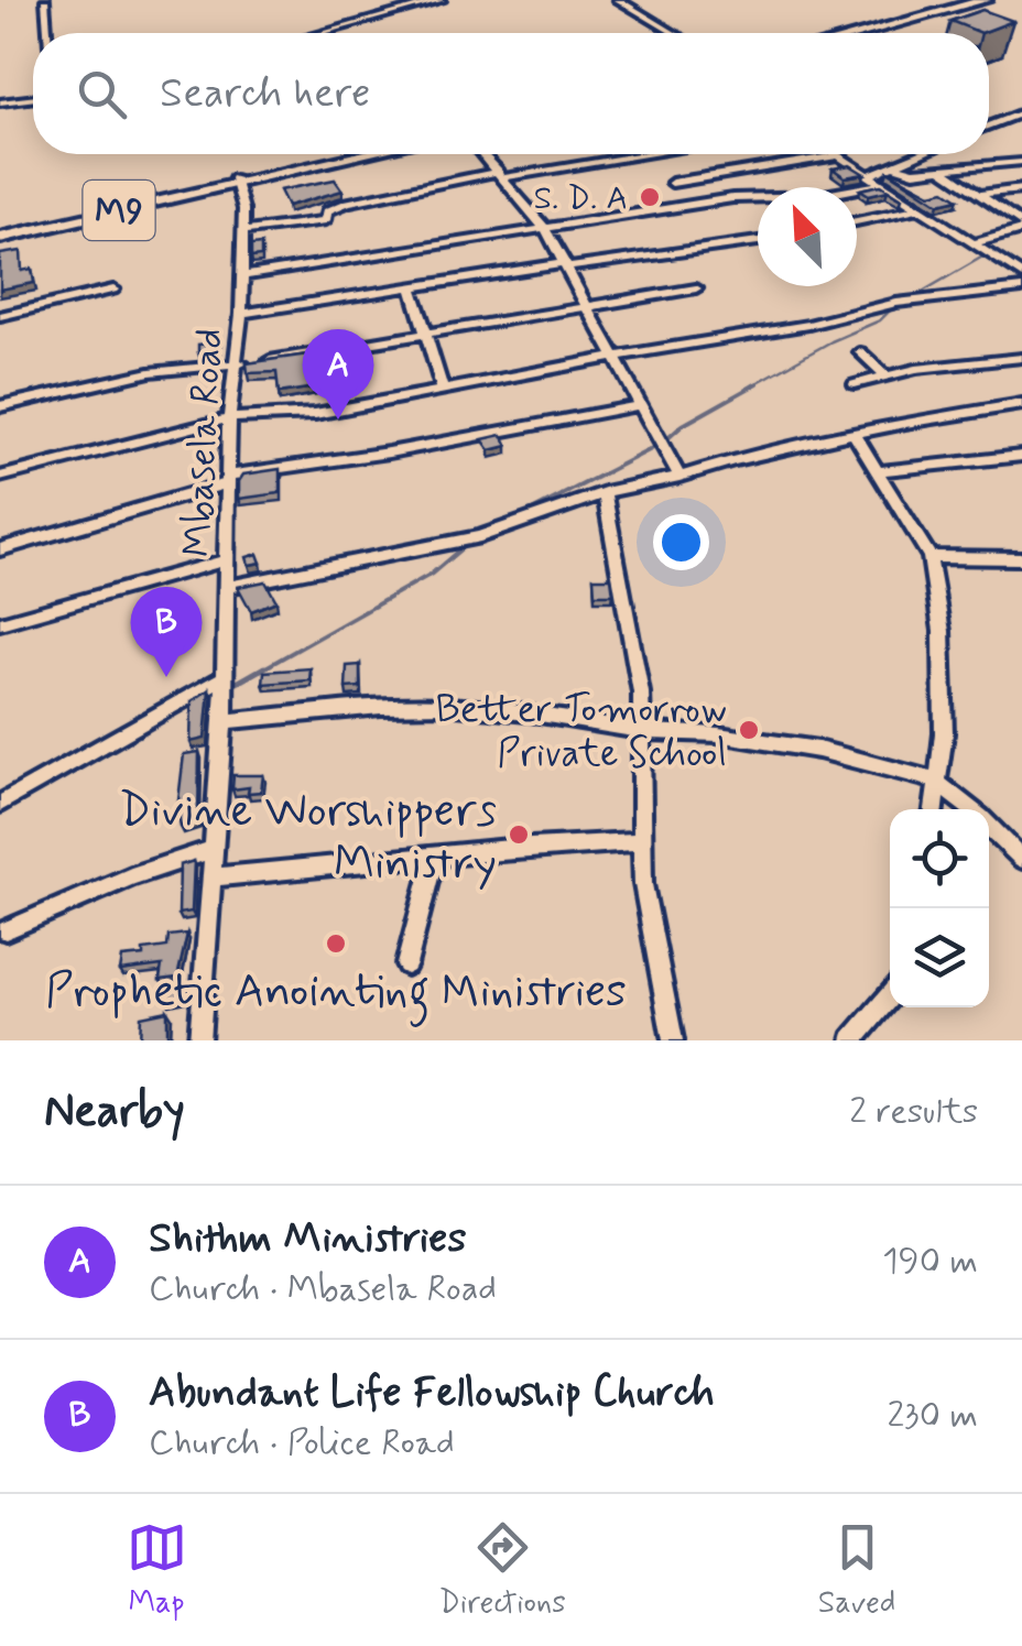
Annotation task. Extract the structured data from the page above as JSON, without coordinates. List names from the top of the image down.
{
  "streets": {
    "main road": ["M9"],
    "street": ["Mbasela Road"]
  },
  "crossings": [
    ["M9", "Mbasela Road"]
  ],
  "places": [
    "S. D. A",
    "Better Tomorrow Private School",
    "Divine Worshippers Ministry",
    "Prophetic Anointing Ministries"
  ],
  "north": "top left",
  "page": {
    "search": "Search here",
    "pins": ["A", "B"],
    "heading": ["Nearby", "2 results"],
    "list": [
      {
        "mark": "A",
        "name": "Shithm Ministries",
        "note": "Church · Mbasela Road",
        "value": "190 m"
      },
      {
        "mark": "B",
        "name": "Abundant Life Fellowship Church",
        "note": "Church · Police Road",
        "value": "230 m"
      }
    ],
    "nav": ["Map", "Directions", "Saved"]
  }
}
